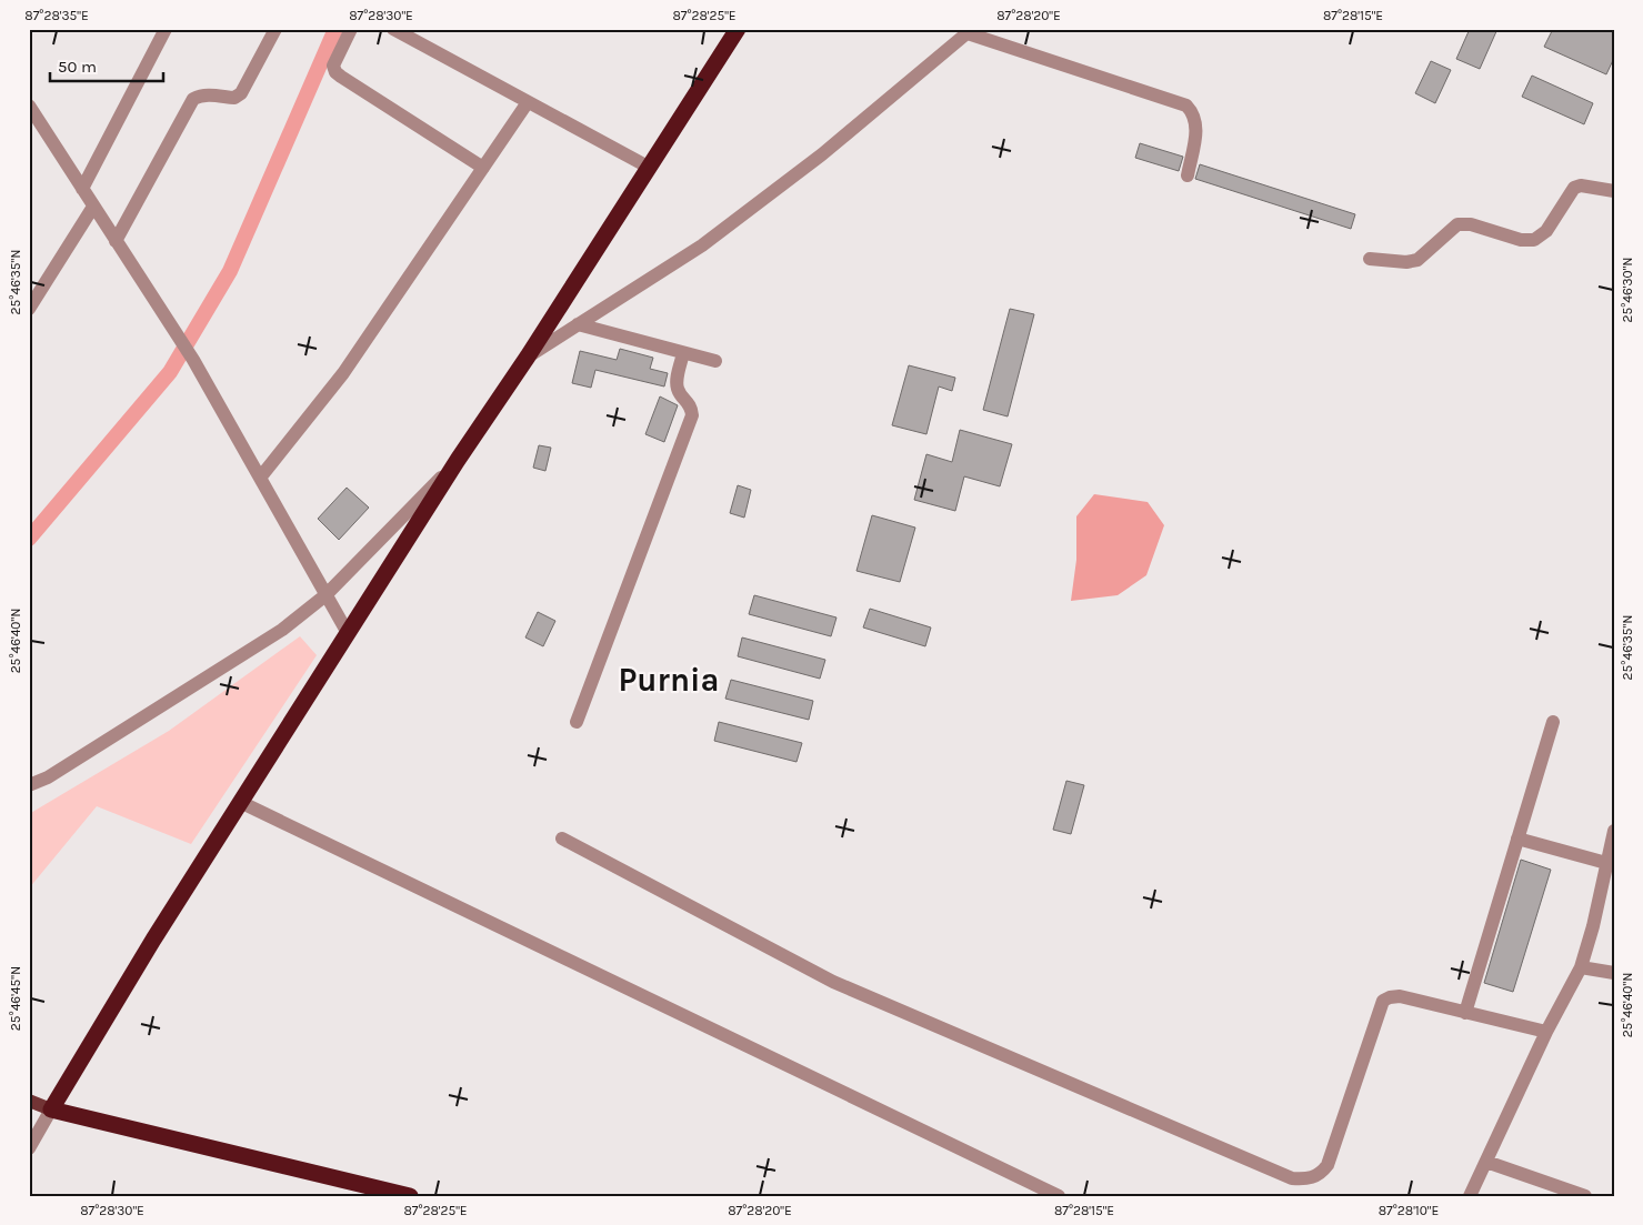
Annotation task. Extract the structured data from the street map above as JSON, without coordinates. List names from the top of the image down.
{
  "districts": ["Purnia"],
  "scale_bar": "50 m",
  "coordinates": [
    "87°28'35\"E",
    "87°28'30\"E",
    "87°28'25\"E",
    "87°28'20\"E",
    "87°28'15\"E",
    "25°46'35\"N",
    "25°46'30\"N",
    "25°46'40\"N",
    "25°46'45\"N",
    "87°28'10\"E"
  ]
}
